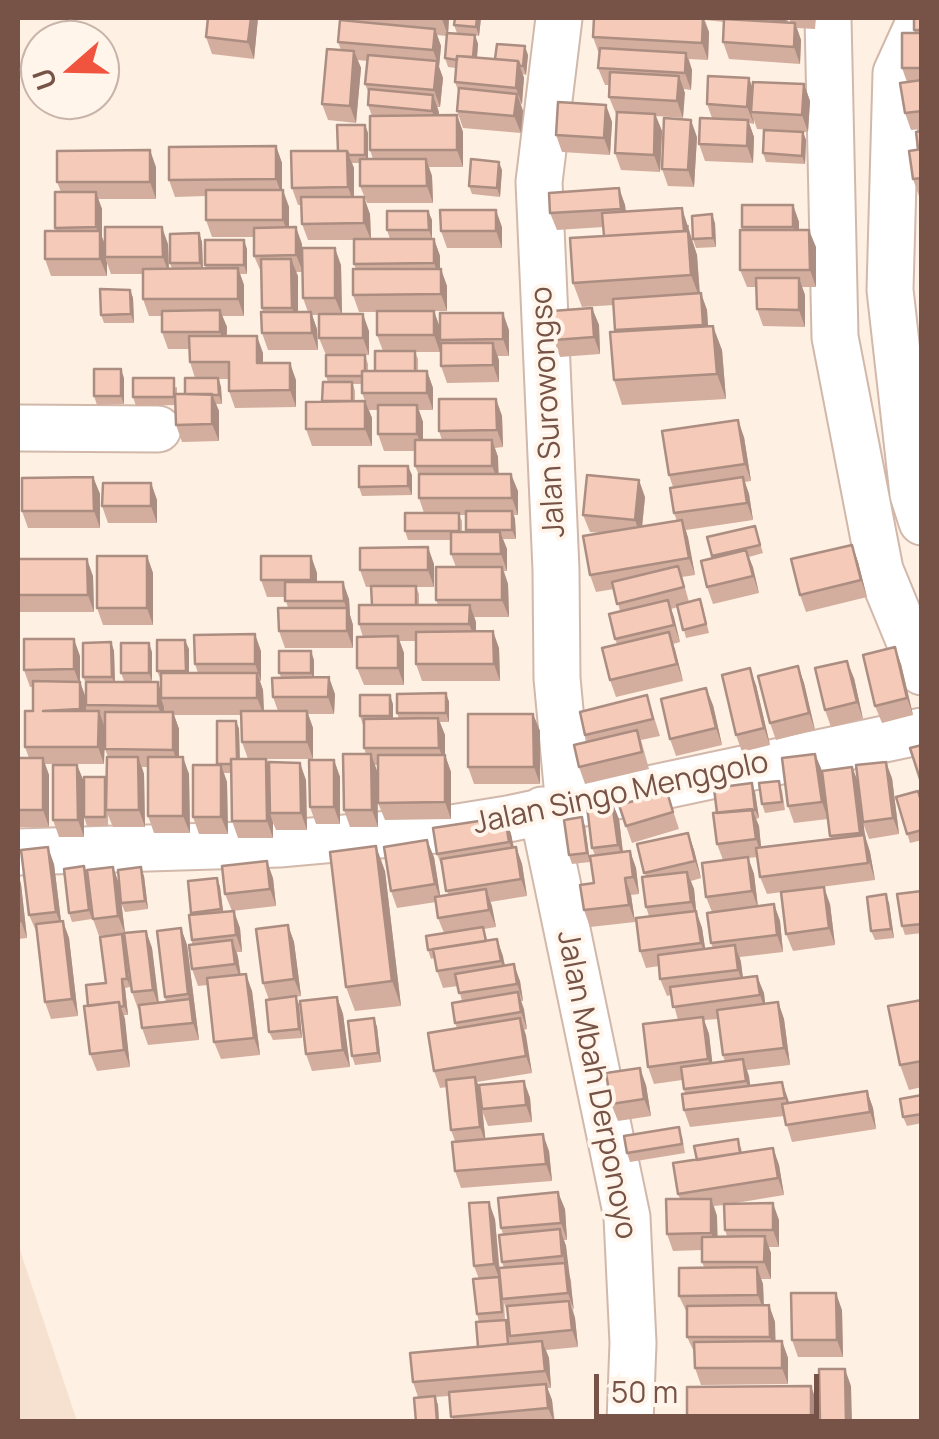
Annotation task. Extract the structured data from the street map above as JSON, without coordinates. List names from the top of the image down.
{
  "streets": {
    "street": ["Jalan Surowongso", "Jalan Singo Menggolo", "Jalan Mbah Derponoyo"]
  },
  "crossings": [
    ["Jalan Surowongso", "Jalan Singo Menggolo"],
    ["Jalan Surowongso", "Jalan Mbah Derponoyo"],
    ["Jalan Singo Menggolo", "Jalan Mbah Derponoyo"]
  ],
  "scale_bar": "50 m",
  "north": "left"
}
